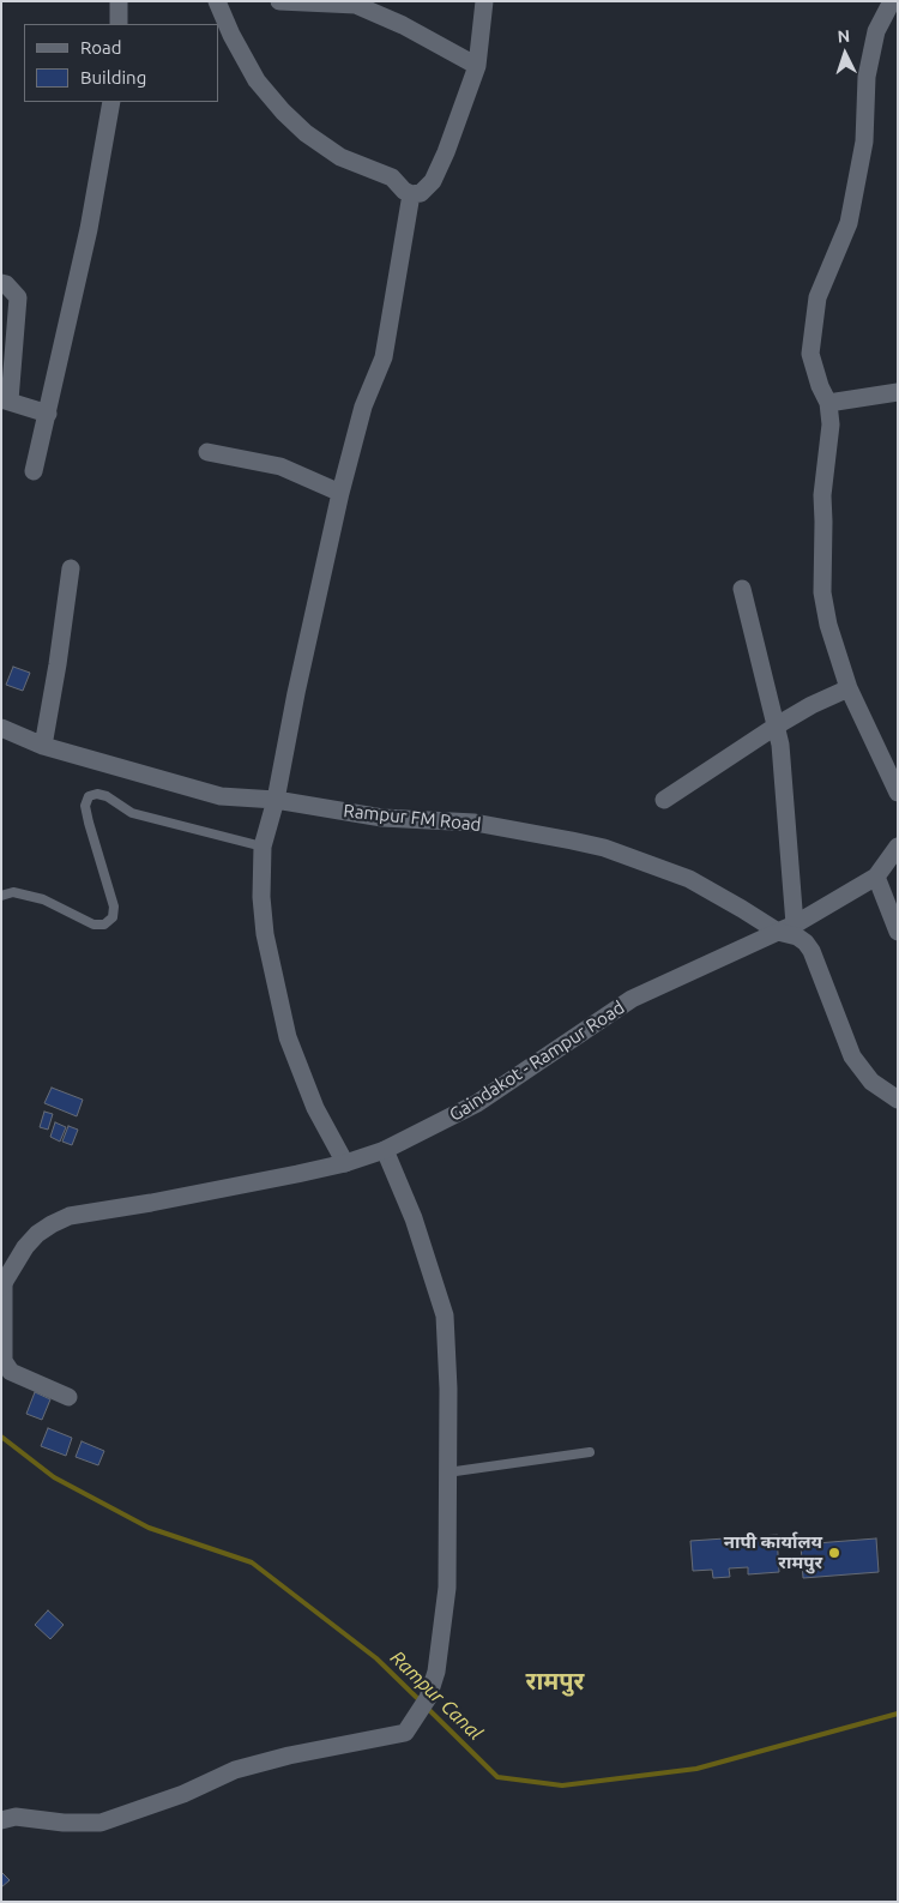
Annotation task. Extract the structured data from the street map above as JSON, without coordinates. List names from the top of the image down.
{
  "streets": {
    "street": ["Rampur FM Road", "Gaindakot - Rampur Road"]
  },
  "crossings": [
    ["Rampur FM Road", "Gaindakot - Rampur Road"]
  ],
  "districts": ["रामपुर"],
  "water": ["Rampur Canal"],
  "places": ["नापी कार्यालय रामपुर"],
  "legend": ["Road", "Building"],
  "north": "top"
}
